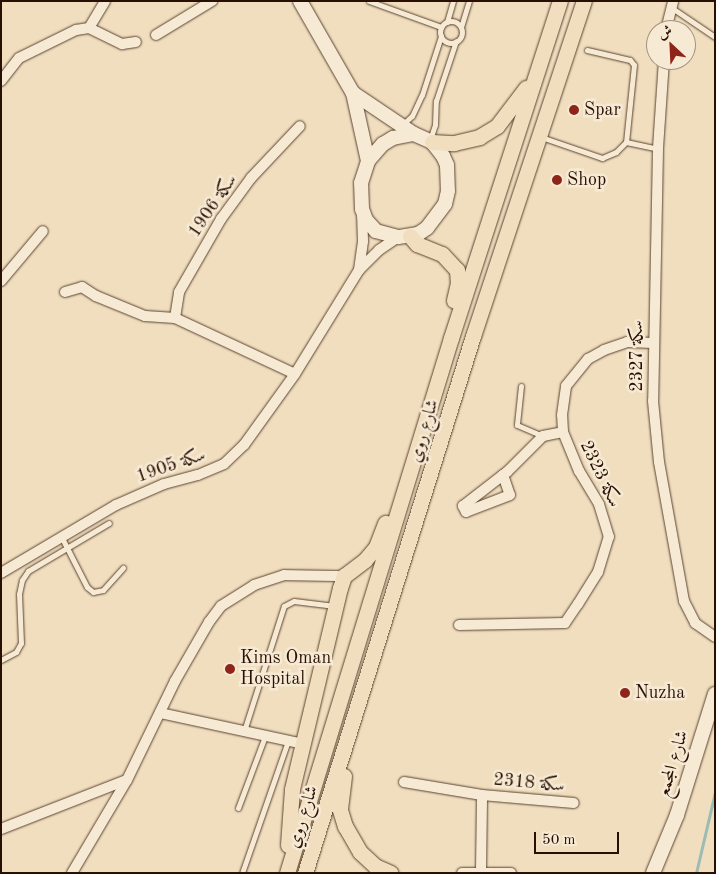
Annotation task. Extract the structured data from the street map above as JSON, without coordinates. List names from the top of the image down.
{
  "streets": {
    "main road": ["شارع روي"],
    "street": [
      "سكة 1906",
      "سكة 2327",
      "سكة 1905",
      "سكة 2323",
      "شارع المجمع",
      "سكة 2318"
    ]
  },
  "crossings": [
    ["سكة 2327", "سكة 2323"]
  ],
  "places": [
    "Spar",
    "Shop",
    "Kims Oman Hospital",
    "Nuzha"
  ],
  "scale_bar": "50 m",
  "north": "top left"
}
